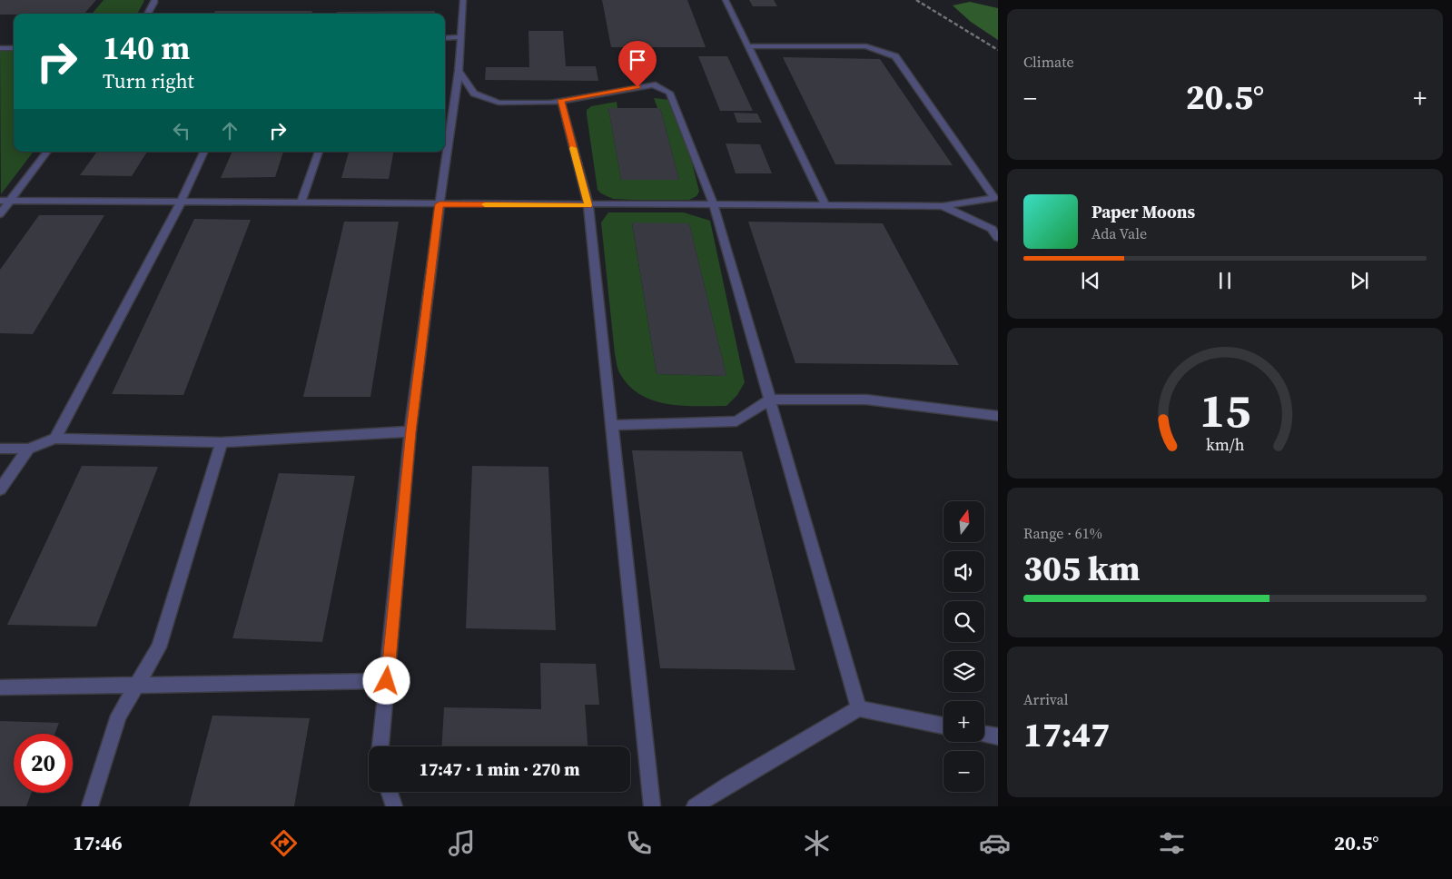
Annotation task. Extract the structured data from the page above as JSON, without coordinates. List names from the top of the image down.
{
  "north": "top",
  "page": {
    "tile": [
      "Climate",
      ["Range · 61%", "305 km"],
      ["Arrival", "17:47"]
    ],
    "turn": ["140 m", "Turn right"],
    "heat": ["−", "20.5°", "+"],
    "song": ["Paper Moons", "Ada Vale"],
    "map_buttons": ["+", "−"],
    "limit": "20",
    "trip": "17:47 · 1 min · 270 m",
    "tabs": ["17:46", "20.5°"],
    "gauge": ["15", "km/h"]
  }
}
